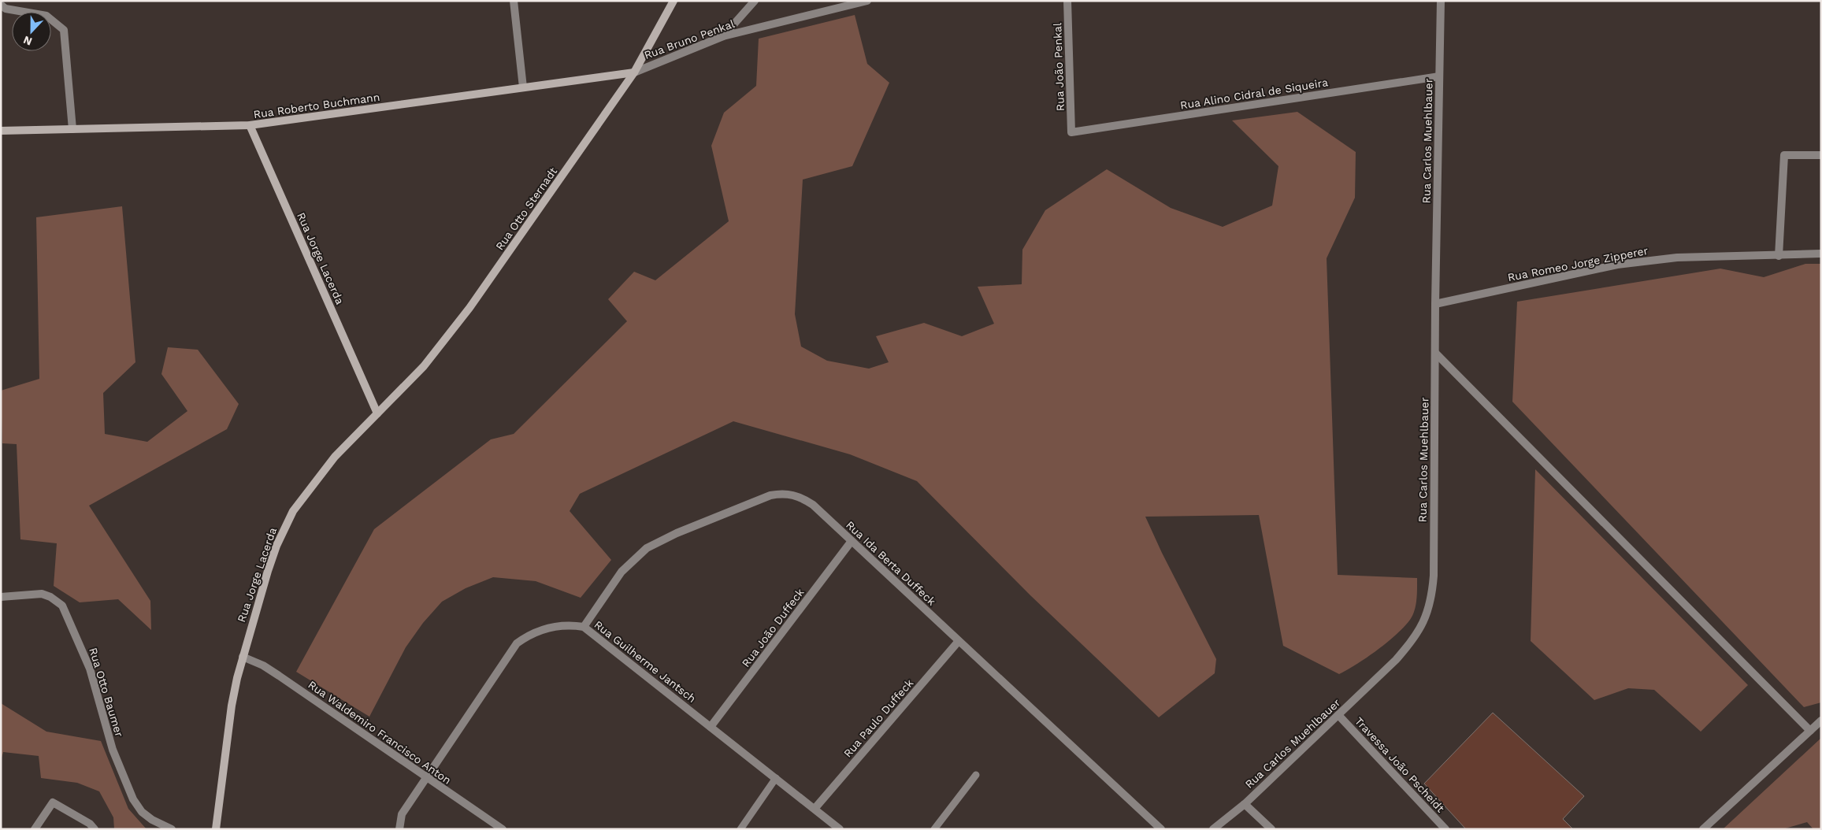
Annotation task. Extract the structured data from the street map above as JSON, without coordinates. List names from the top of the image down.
{
  "streets": {
    "main road": ["Rua Roberto Buchmann", "Rua Otto Sternadt", "Rua Jorge Lacerda"],
    "street": [
      "Rua Bruno Penkal",
      "Rua João Penkal",
      "Rua Alino Cidral de Siqueira",
      "Rua Carlos Muehlbauer",
      "Rua Romeo Jorge Zipperer",
      "Rua Ida Berta Duffeck",
      "Rua João Duffeck",
      "Rua Guilherme Jantsch",
      "Rua Otto Baumer",
      "Rua Paulo Duffeck",
      "Rua Waldemiro Francisco Anton",
      "Travessa João Pscheidt"
    ]
  },
  "crossings": [
    ["Rua Bruno Penkal", "Rua Roberto Buchmann"],
    ["Rua Bruno Penkal", "Rua Otto Sternadt"],
    ["Rua João Penkal", "Rua Alino Cidral de Siqueira"],
    ["Rua Alino Cidral de Siqueira", "Rua Carlos Muehlbauer"],
    ["Rua Roberto Buchmann", "Rua Otto Sternadt"],
    ["Rua Roberto Buchmann", "Rua Jorge Lacerda"],
    ["Rua Carlos Muehlbauer", "Rua Romeo Jorge Zipperer"],
    ["Rua Carlos Muehlbauer", "Travessa João Pscheidt"],
    ["Rua Otto Sternadt", "Rua Jorge Lacerda"],
    ["Rua Jorge Lacerda", "Rua Waldemiro Francisco Anton"],
    ["Rua Ida Berta Duffeck", "Rua João Duffeck"],
    ["Rua Ida Berta Duffeck", "Rua Guilherme Jantsch"],
    ["Rua Ida Berta Duffeck", "Rua Paulo Duffeck"],
    ["Rua João Duffeck", "Rua Guilherme Jantsch"],
    ["Rua Guilherme Jantsch", "Rua Paulo Duffeck"],
    ["Rua Guilherme Jantsch", "Rua Waldemiro Francisco Anton"]
  ],
  "north": "bottom"
}
